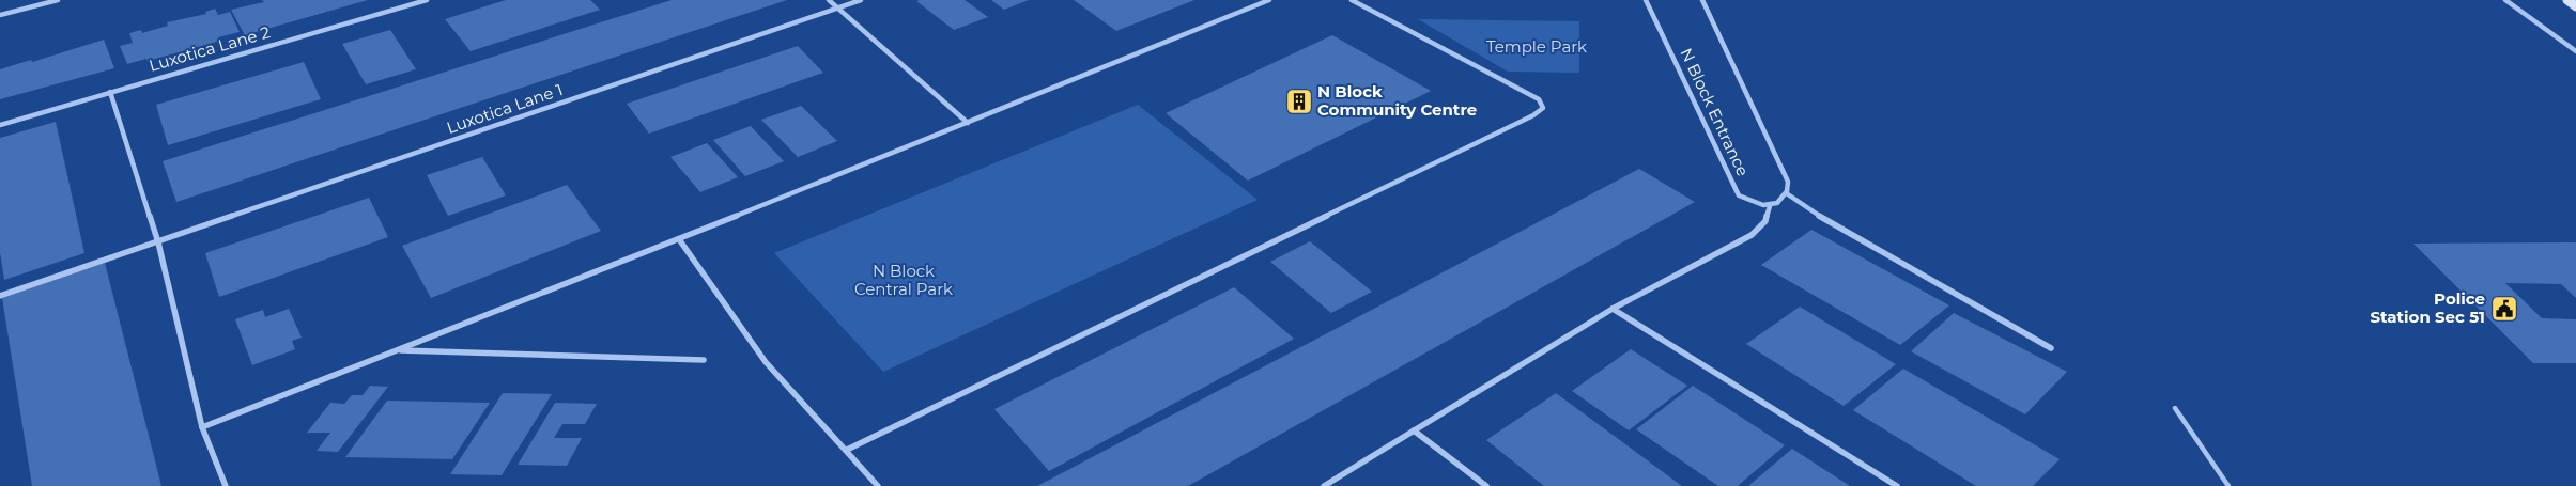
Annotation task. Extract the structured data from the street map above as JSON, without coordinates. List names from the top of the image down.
{
  "streets": {
    "street": ["Luxotica Lane 2", "Luxotica Lane 1", "N Block Entrance"]
  },
  "parks": ["Temple Park", "N Block Central Park"],
  "places": {
    "building": ["N Block Community Centre"],
    "public building": ["Police Station Sec 51"]
  }
}
